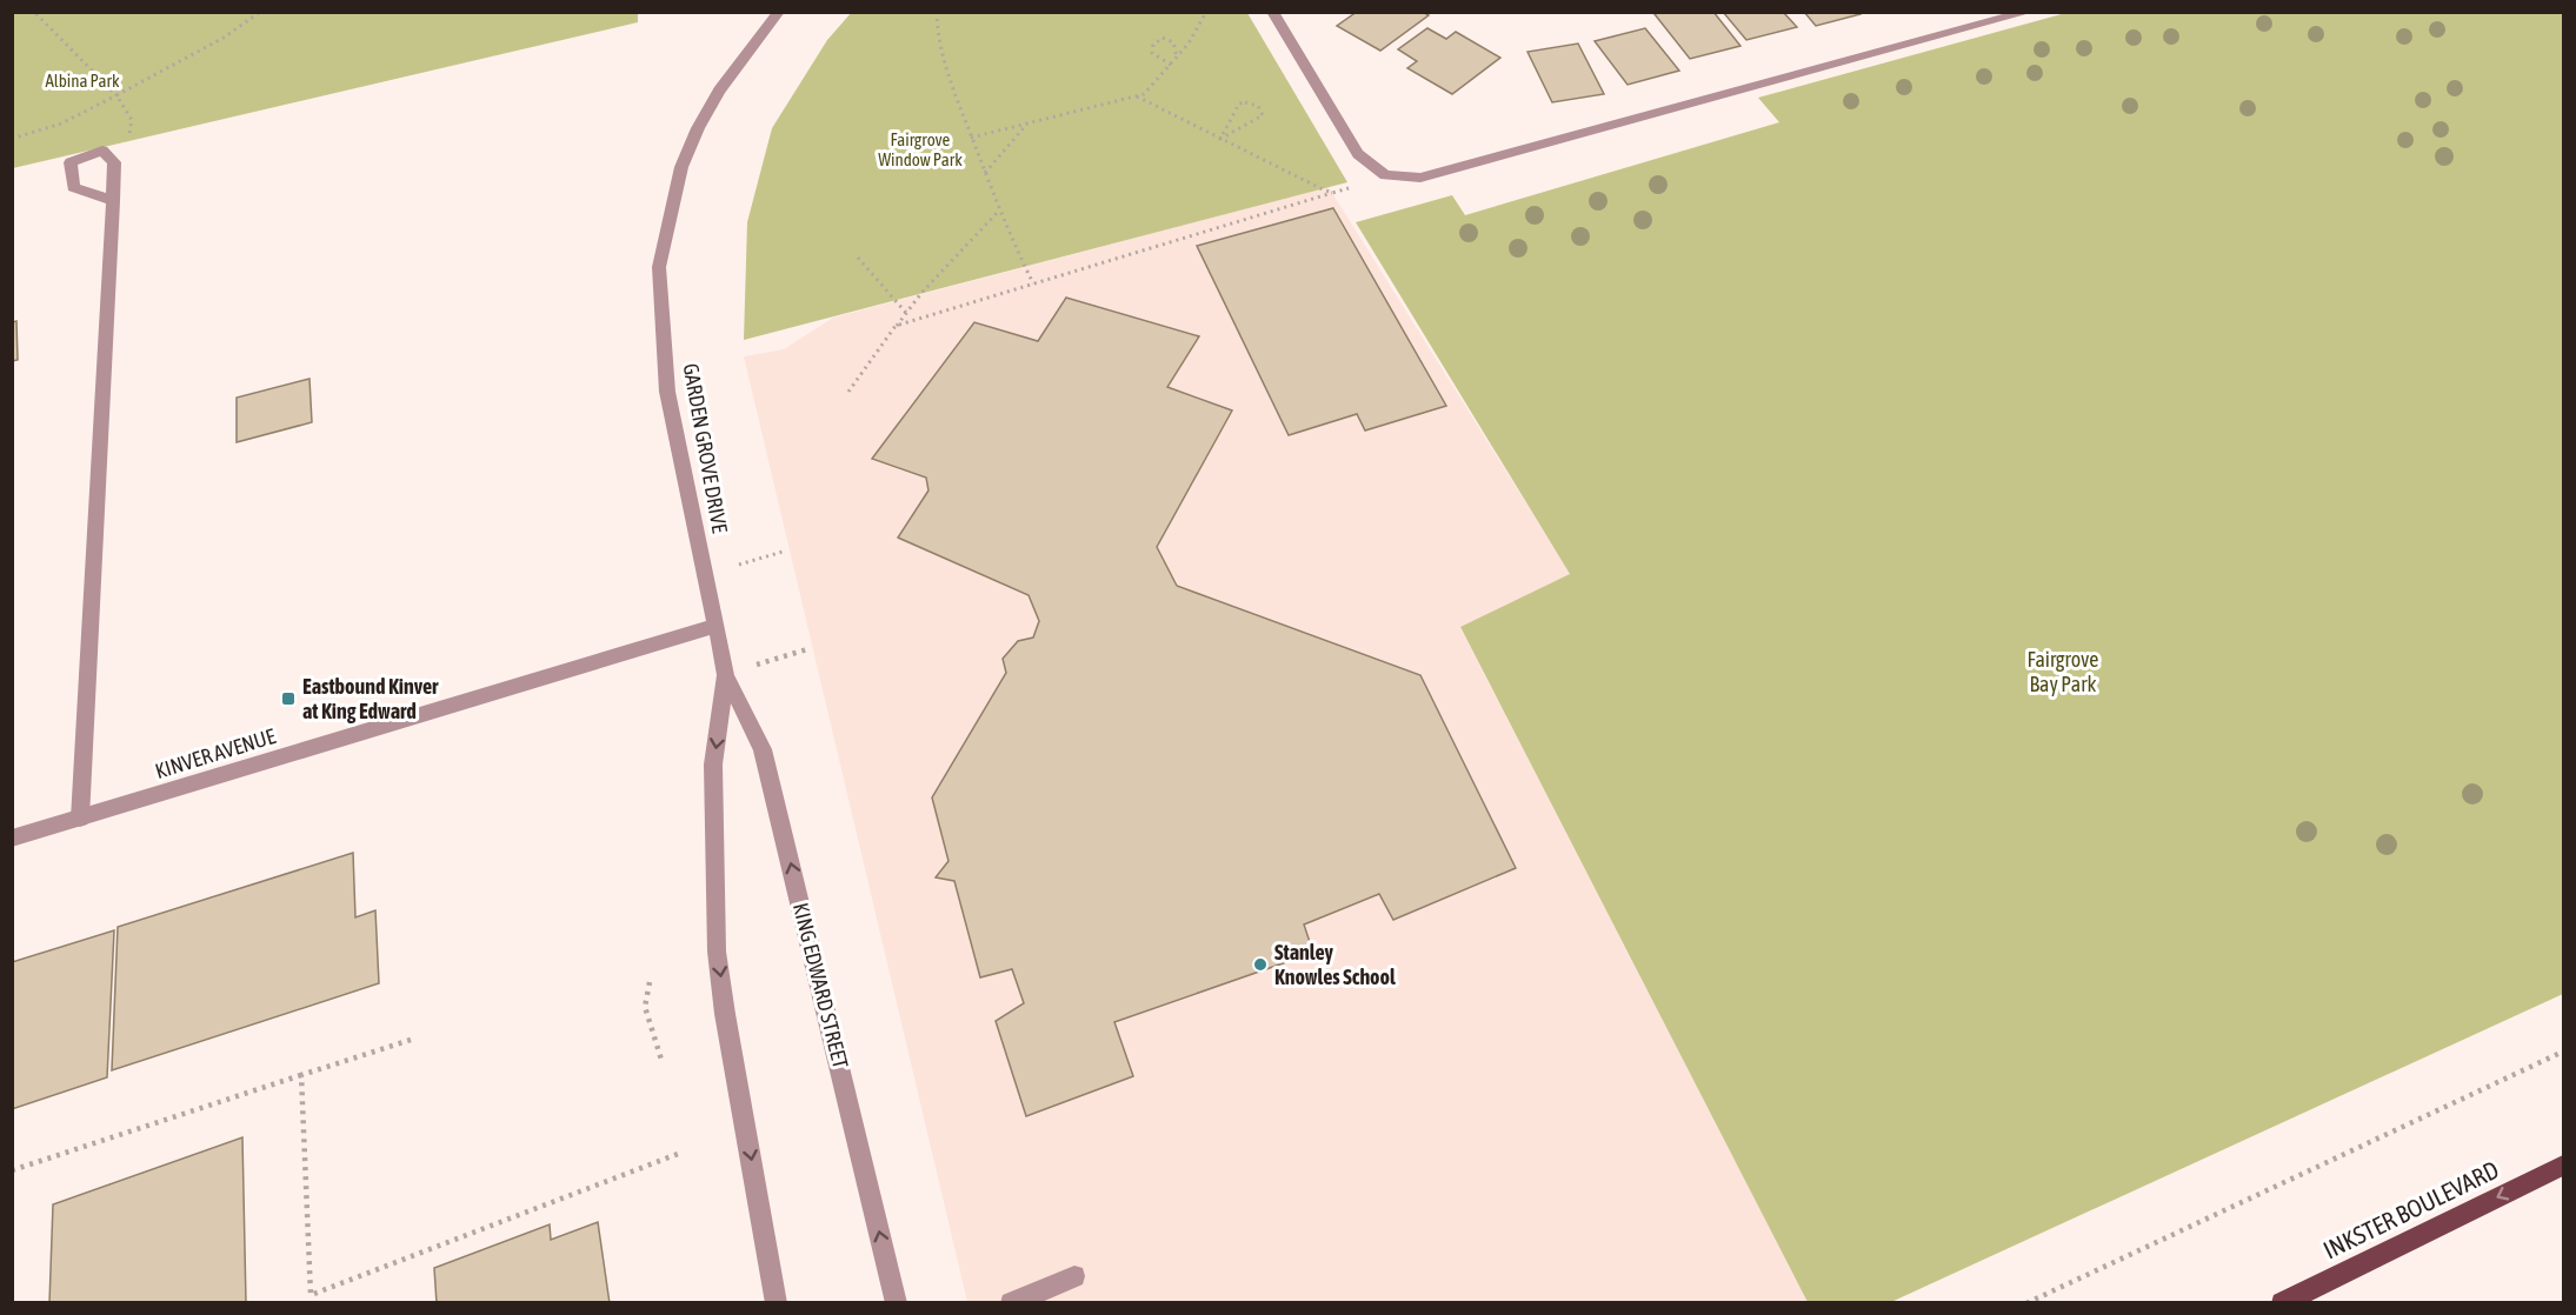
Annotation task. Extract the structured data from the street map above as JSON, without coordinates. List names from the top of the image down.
{
  "streets": {
    "main road": ["INKSTER BOULEVARD"],
    "street": ["GARDEN GROVE DRIVE", "KINVER AVENUE", "KING EDWARD STREET"]
  },
  "crossings": [
    ["GARDEN GROVE DRIVE", "KINVER AVENUE"],
    ["GARDEN GROVE DRIVE", "KING EDWARD STREET"],
    ["KINVER AVENUE", "KING EDWARD STREET"]
  ],
  "one_way": ["INKSTER BOULEVARD"],
  "parks": ["Albina Park", "Fairgrove Window Park", "Fairgrove Bay Park"],
  "places": {
    "transit": ["Eastbound Kinver at King Edward"],
    "other": ["Stanley Knowles School"]
  }
}
